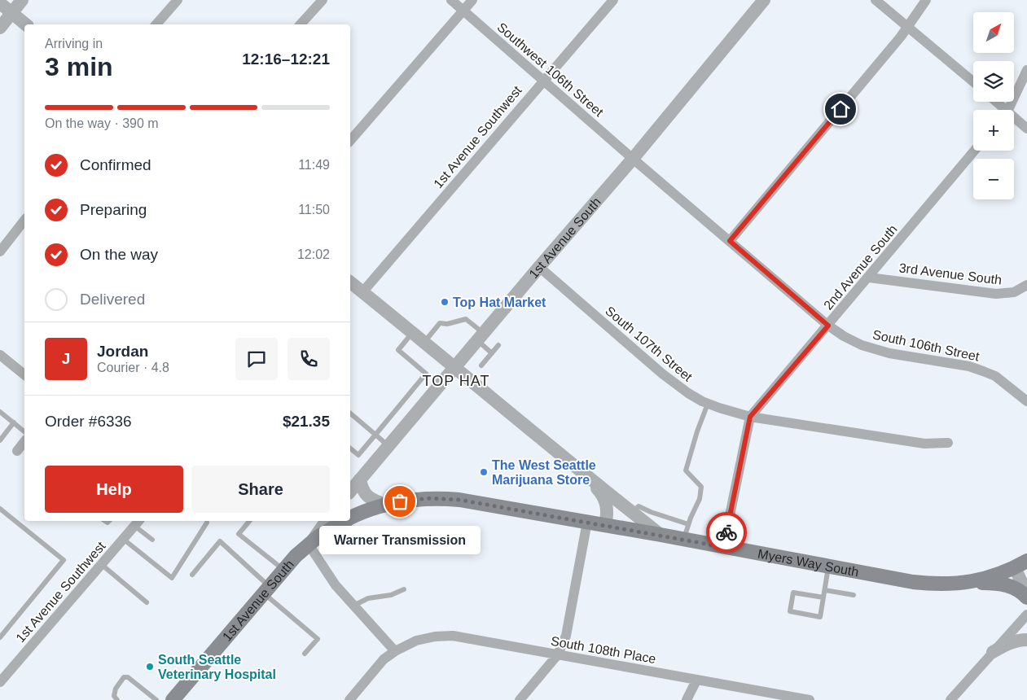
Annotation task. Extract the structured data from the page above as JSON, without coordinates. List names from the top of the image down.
{
  "streets": {
    "main road": ["1st Avenue South", "Myers Way South"],
    "street": [
      "Southwest 106th Street",
      "1st Avenue Southwest",
      "2nd Avenue South",
      "3rd Avenue South",
      "South 107th Street",
      "South 106th Street",
      "South 108th Place"
    ]
  },
  "crossings": [
    ["Southwest 106th Street", "1st Avenue Southwest"],
    ["Southwest 106th Street", "1st Avenue South"],
    ["Southwest 106th Street", "South 106th Street"],
    ["1st Avenue South", "South 107th Street"],
    ["1st Avenue South", "South 106th Street"],
    ["1st Avenue South", "Myers Way South"],
    ["2nd Avenue South", "3rd Avenue South"],
    ["2nd Avenue South", "South 107th Street"],
    ["2nd Avenue South", "South 106th Street"],
    ["2nd Avenue South", "Myers Way South"]
  ],
  "districts": ["TOP HAT"],
  "places": [
    "Top Hat Market",
    "The West Seattle Marijuana Store",
    "Warner Transmission",
    "South Seattle Veterinary Hospital"
  ],
  "north": "top right",
  "page": {
    "map_buttons": ["+", "−"],
    "heading": ["3 min", "Arriving in", "12:16–12:21"],
    "panel": [
      "Jordan",
      "Courier · 4.8",
      "Order #6336",
      "$21.35"
    ],
    "bar": "On the way · 390 m",
    "list": [
      ["Confirmed", "11:49"],
      ["Preparing", "11:50"],
      ["On the way", "12:02"],
      "Delivered"
    ],
    "round": "J",
    "buttons": ["Help", "Share"],
    "bubble": "Warner Transmission"
  }
}
